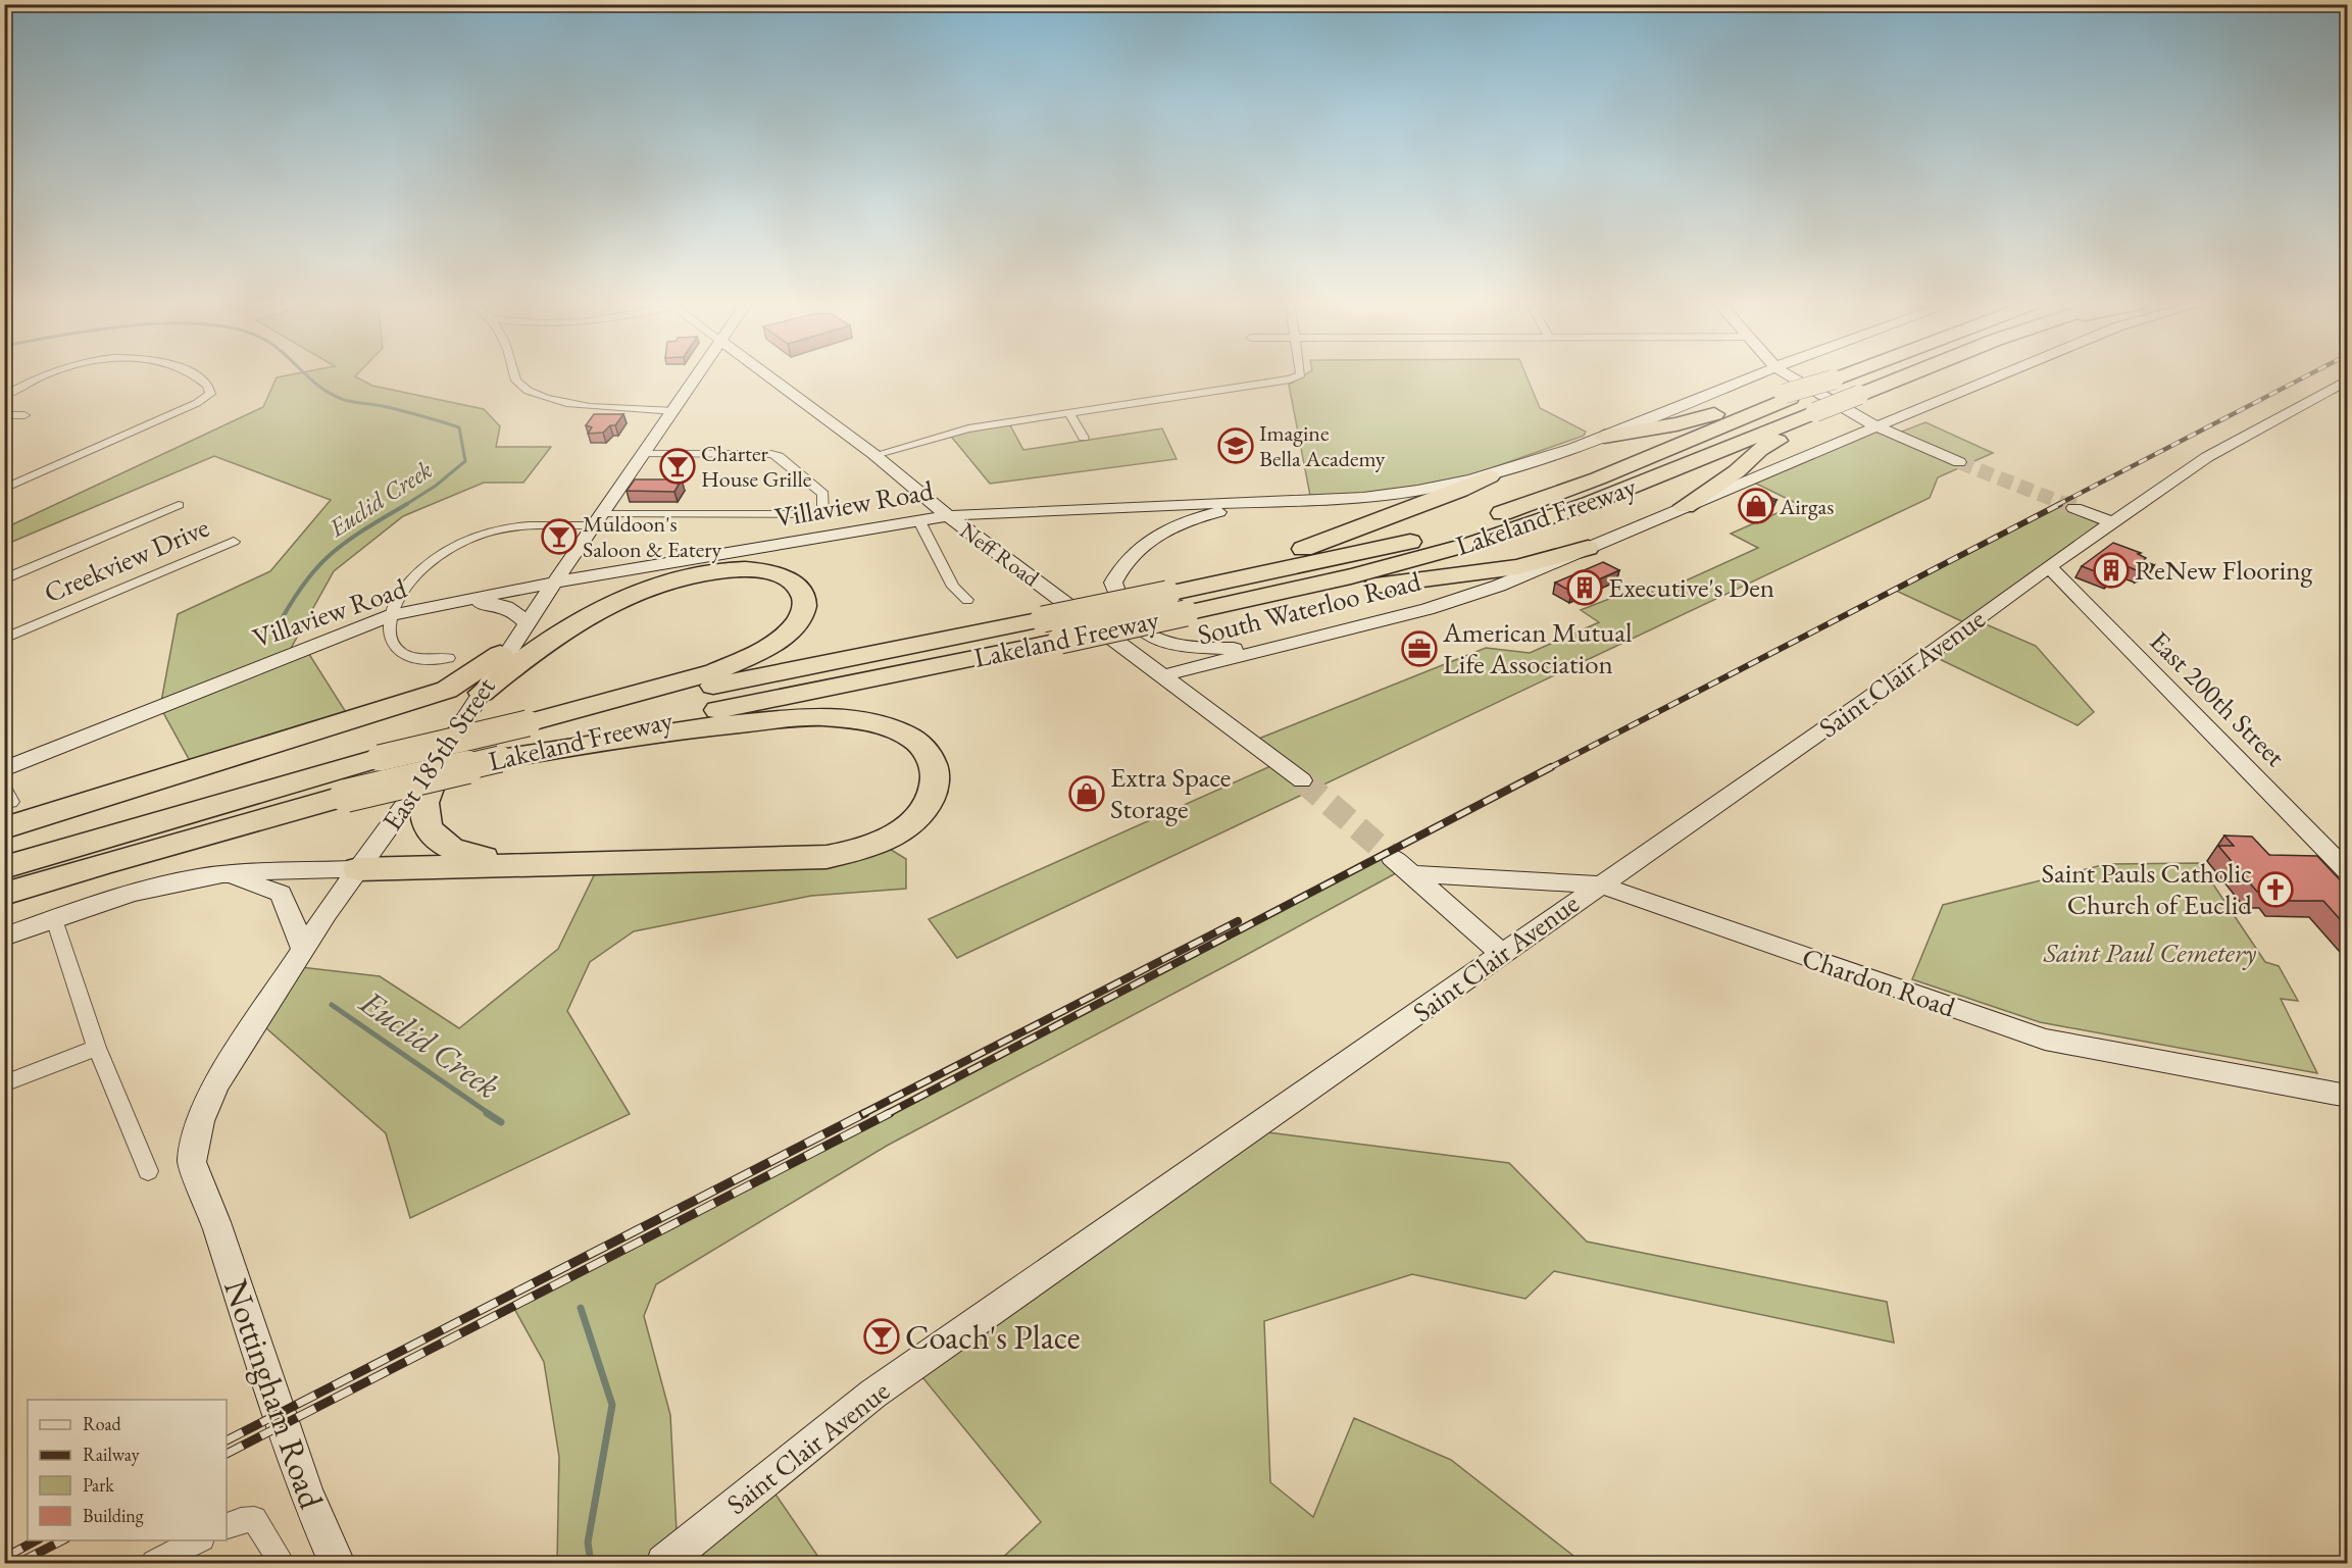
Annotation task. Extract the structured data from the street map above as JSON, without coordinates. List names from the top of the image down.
{
  "streets": {
    "highway": ["Lakeland Freeway"],
    "street": [
      "Villaview Road",
      "Neff Road",
      "Creekview Drive",
      "South Waterloo Road",
      "Saint Clair Avenue",
      "East 200th Street",
      "East 185th Street",
      "Chardon Road",
      "Nottingham Road"
    ]
  },
  "crossings": [
    ["Villaview Road", "Neff Road"],
    ["Villaview Road", "East 185th Street"],
    ["Neff Road", "South Waterloo Road"],
    ["Saint Clair Avenue", "East 200th Street"],
    ["Saint Clair Avenue", "Chardon Road"],
    ["East 185th Street", "Nottingham Road"]
  ],
  "water": ["Euclid Creek"],
  "parks": ["Saint Paul Cemetery"],
  "places": {
    "school or university": ["Imagine Bella Academy"],
    "bar": ["Charter House Grille", "Muldoon's Saloon & Eatery", "Coach's Place"],
    "shop": ["Airgas", "Extra Space Storage"],
    "building": ["ReNew Flooring", "Executive's Den"],
    "office": ["American Mutual Life Association"],
    "church": ["Saint Pauls Catholic Church of Euclid"]
  },
  "legend": [
    "Road",
    "Railway",
    "Park",
    "Building"
  ]
}
